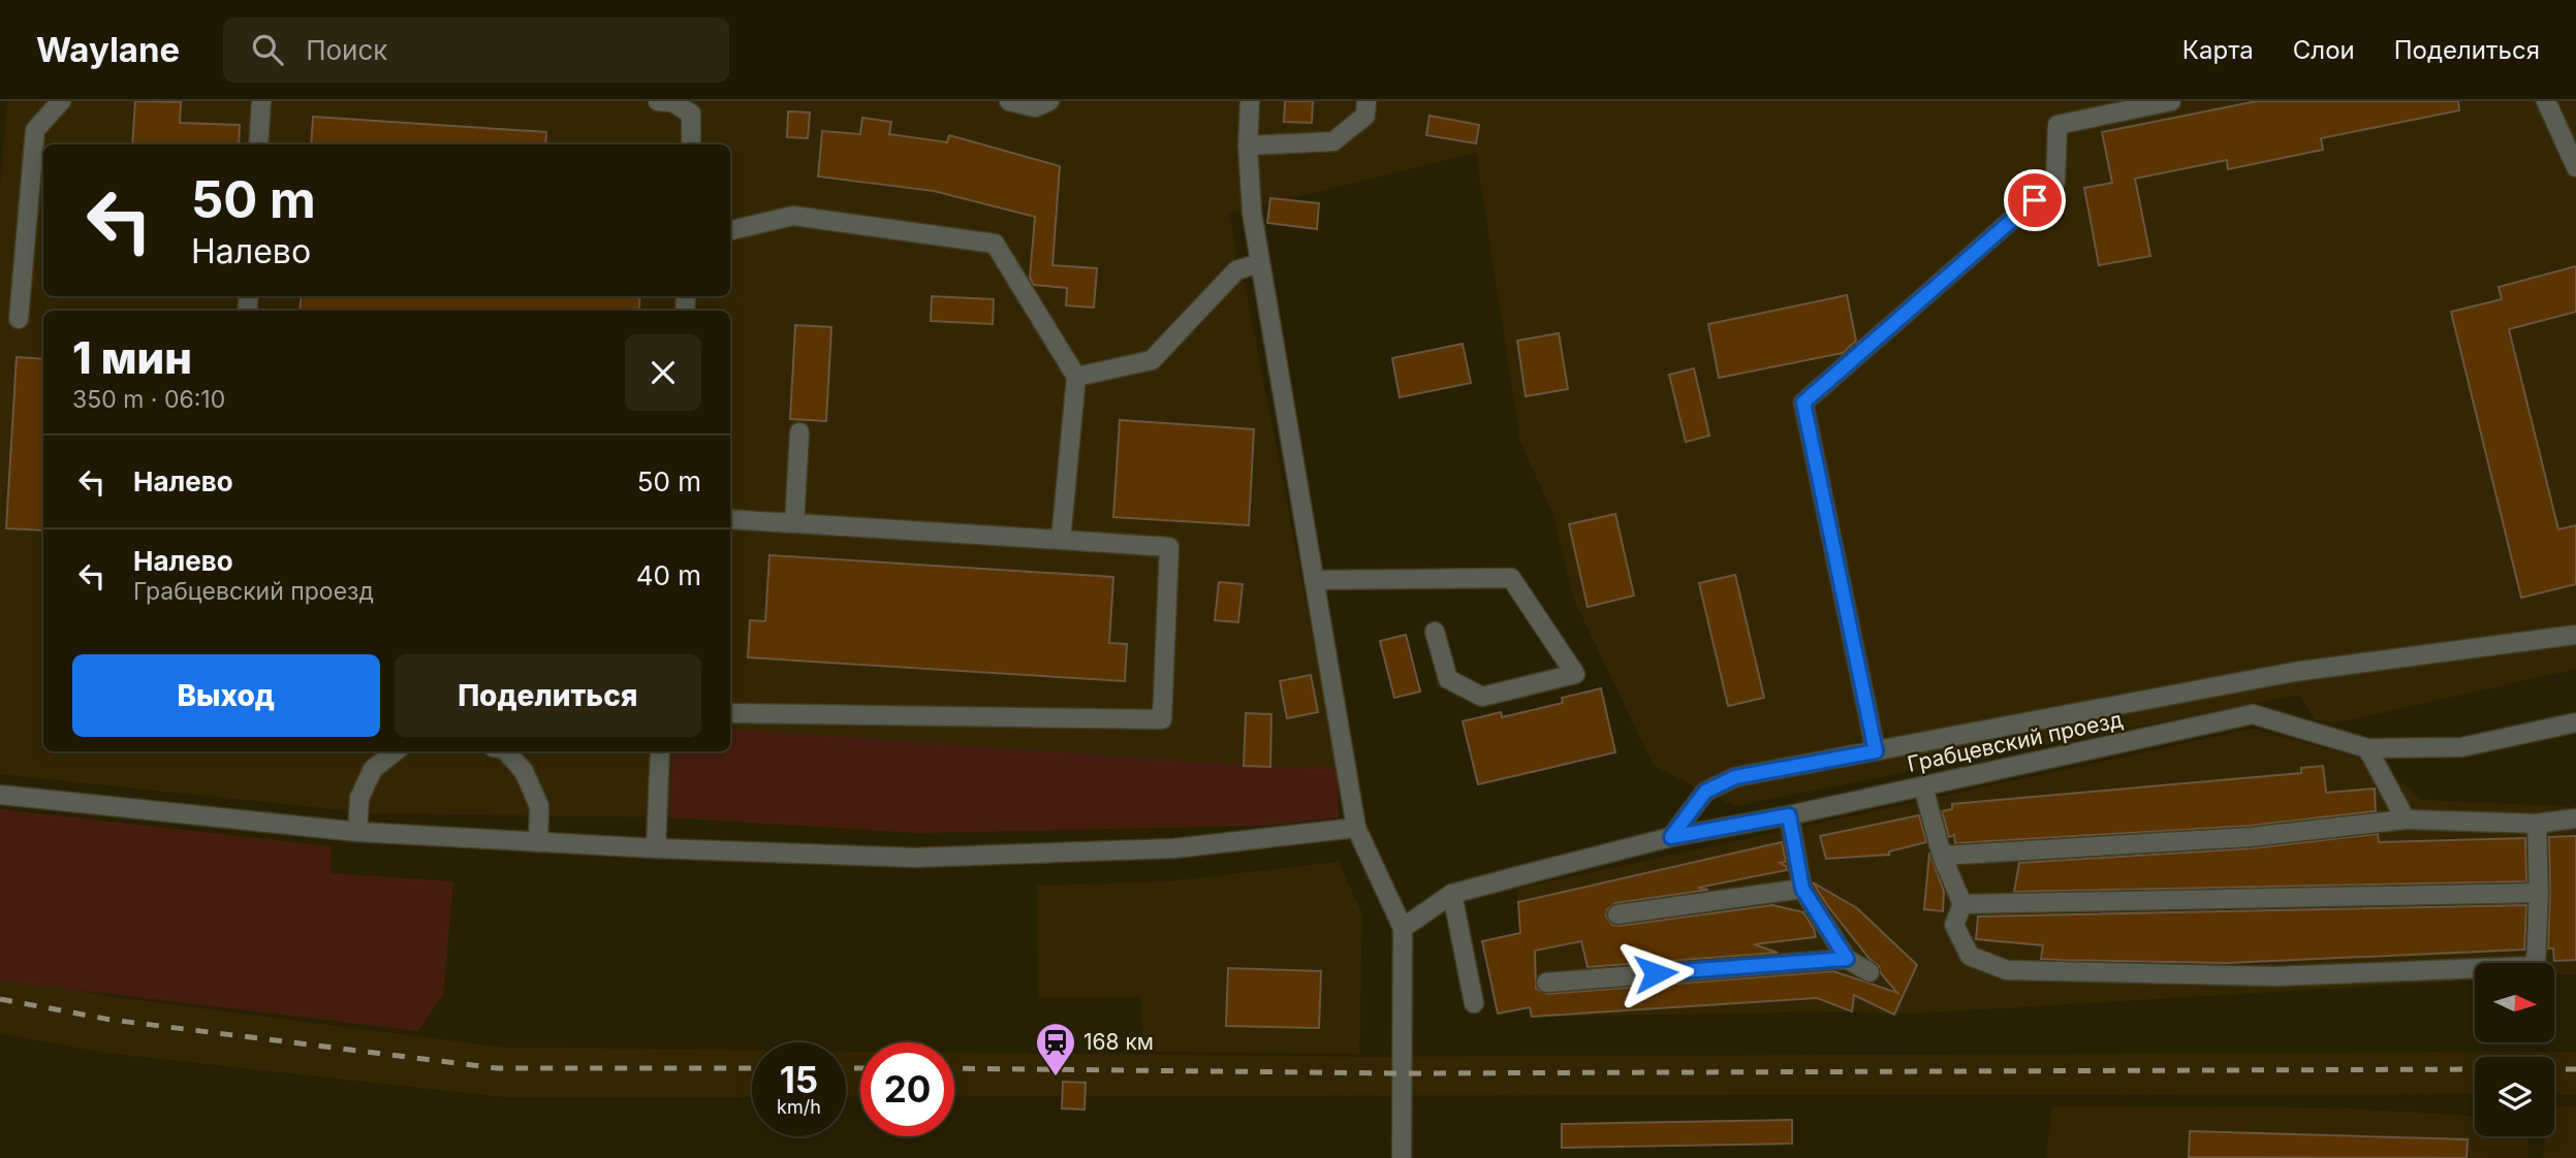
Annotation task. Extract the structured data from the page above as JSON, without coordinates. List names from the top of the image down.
{
  "streets": {
    "street": ["Грабцевский проезд"]
  },
  "places": {
    "station": ["168 км"]
  },
  "north": "right",
  "page": {
    "header": "Waylane",
    "search": "Поиск",
    "nav": ["Карта", "Слои", "Поделиться"],
    "turn": ["50 m", "Налево"],
    "heading": ["1 мин", "350 m · 06:10"],
    "list": [
      {
        "name": "Налево",
        "value": "50 m"
      },
      {
        "name": "Налево",
        "note": "Грабцевский проезд",
        "value": "40 m"
      }
    ],
    "buttons": ["Выход", "Поделиться"],
    "speed": "15 km/h",
    "limit": "20"
  }
}
